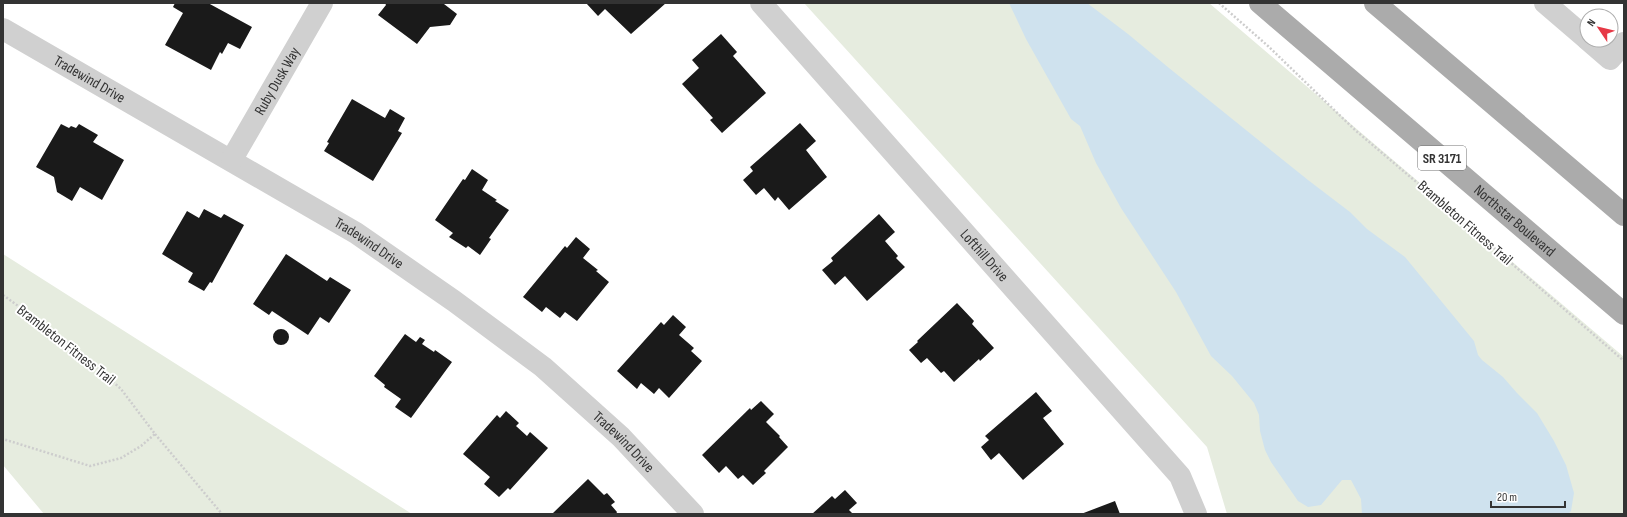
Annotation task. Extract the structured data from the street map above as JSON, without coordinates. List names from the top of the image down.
{
  "streets": {
    "main road": ["SR 3171", "Northstar Boulevard"],
    "street": ["Tradewind Drive", "Ruby Dusk Way", "Lofthill Drive"],
    "path": ["Brambleton Fitness Trail"]
  },
  "crossings": [
    ["Tradewind Drive", "Ruby Dusk Way"]
  ],
  "scale_bar": "20 m",
  "north": "top left"
}
